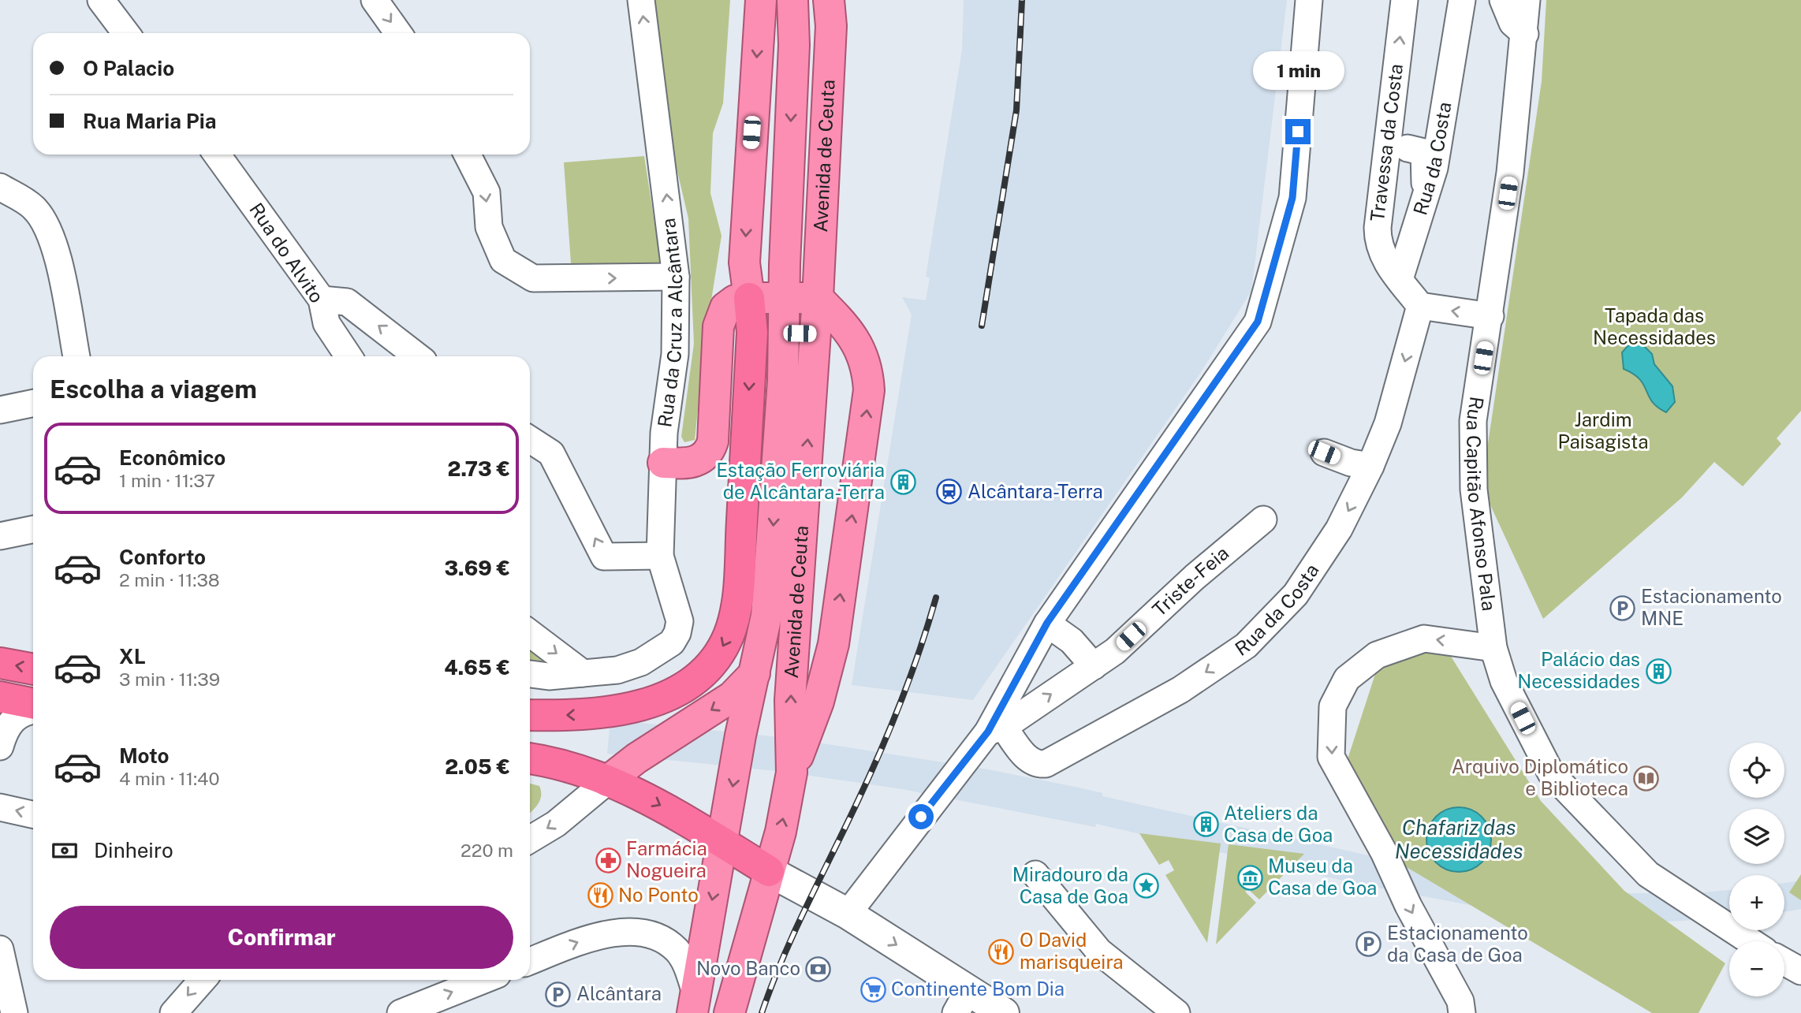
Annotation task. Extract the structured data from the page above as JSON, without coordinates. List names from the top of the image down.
{
  "streets": {
    "highway": ["Avenida de Ceuta"],
    "street": [
      "Travessa da Costa",
      "Rua da Costa",
      "Rua do Alvito",
      "Rua da Cruz a Alcântara",
      "Rua Capitão Afonso Pala",
      "Triste-Feia"
    ]
  },
  "crossings": [
    ["Travessa da Costa", "Rua da Costa"],
    ["Rua da Costa", "Triste-Feia"]
  ],
  "one_way": ["Rua da Cruz a Alcântara"],
  "water": ["Chafariz das Necessidades"],
  "parks": ["Tapada das Necessidades", "Jardim Paisagista"],
  "places": {
    "building": ["Estação Ferroviária de Alcântara-Terra", "Palácio das Necessidades", "Ateliers da Casa de Goa"],
    "station": ["Alcântara-Terra"],
    "parking": ["Estacionamento MNE", "Estacionamento da Casa de Goa", "Alcântara"],
    "library": ["Arquivo Diplomático e Biblioteca"],
    "pharmacy": ["Farmácia Nogueira"],
    "museum": ["Museu da Casa de Goa"],
    "place": ["Miradouro da Casa de Goa"],
    "restaurant": ["No Ponto", "O David marisqueira"],
    "bank": ["Novo Banco"],
    "supermarket": ["Continente Bom Dia"]
  },
  "page": {
    "banner": ["O Palacio", "Rua Maria Pia"],
    "bubble": "1 min",
    "heading": "Escolha a viagem",
    "list": [
      {
        "name": "Econômico",
        "note": "1 min · 11:37",
        "value": "2.73 €"
      },
      {
        "name": "Conforto",
        "note": "2 min · 11:38",
        "value": "3.69 €"
      },
      {
        "name": "XL",
        "note": "3 min · 11:39",
        "value": "4.65 €"
      },
      {
        "name": "Moto",
        "note": "4 min · 11:40",
        "value": "2.05 €"
      }
    ],
    "map_buttons": ["+", "−"],
    "pay": ["Dinheiro", "220 m"],
    "buttons": "Confirmar"
  }
}
